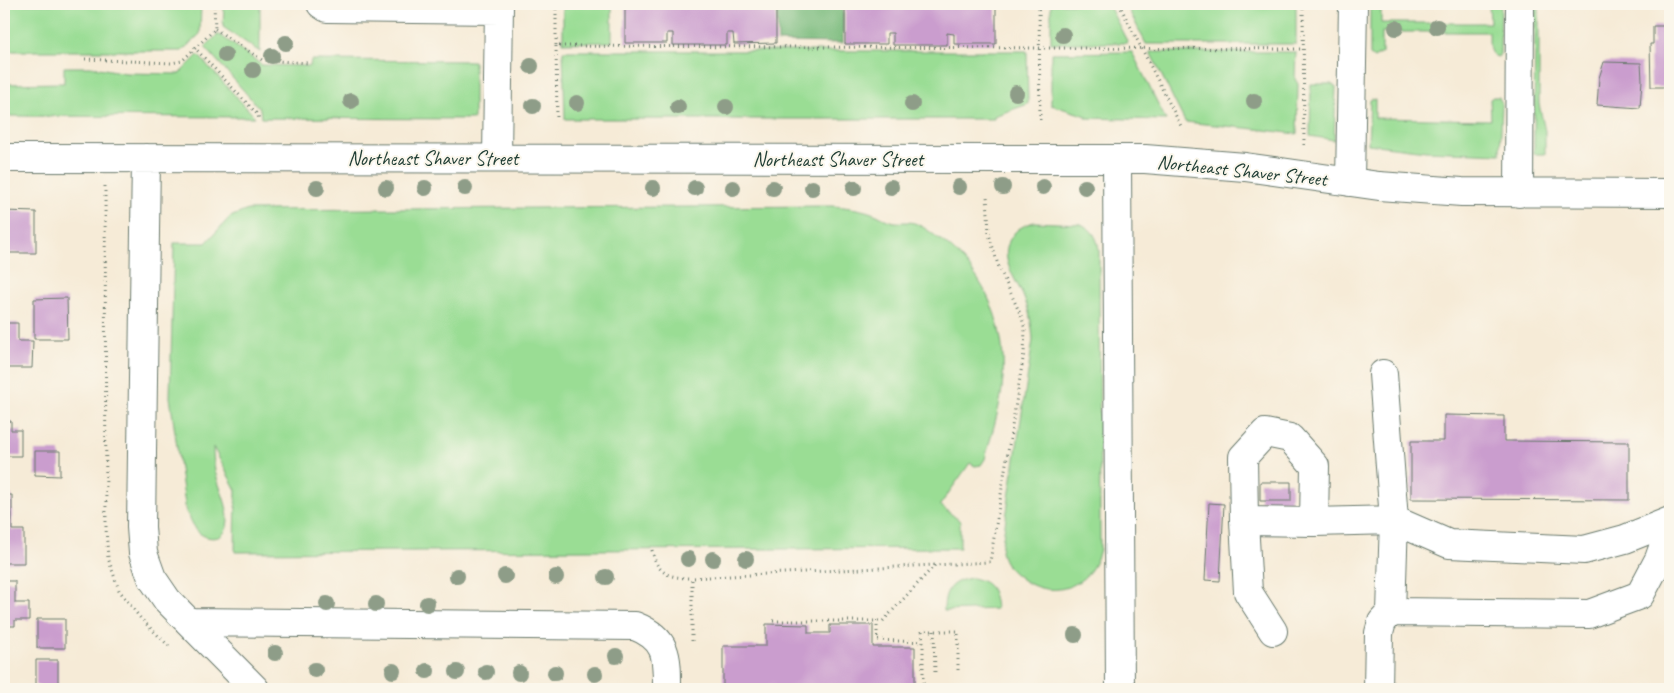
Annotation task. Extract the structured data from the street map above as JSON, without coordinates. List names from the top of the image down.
{
  "streets": {
    "street": ["Northeast Shaver Street"]
  }
}
